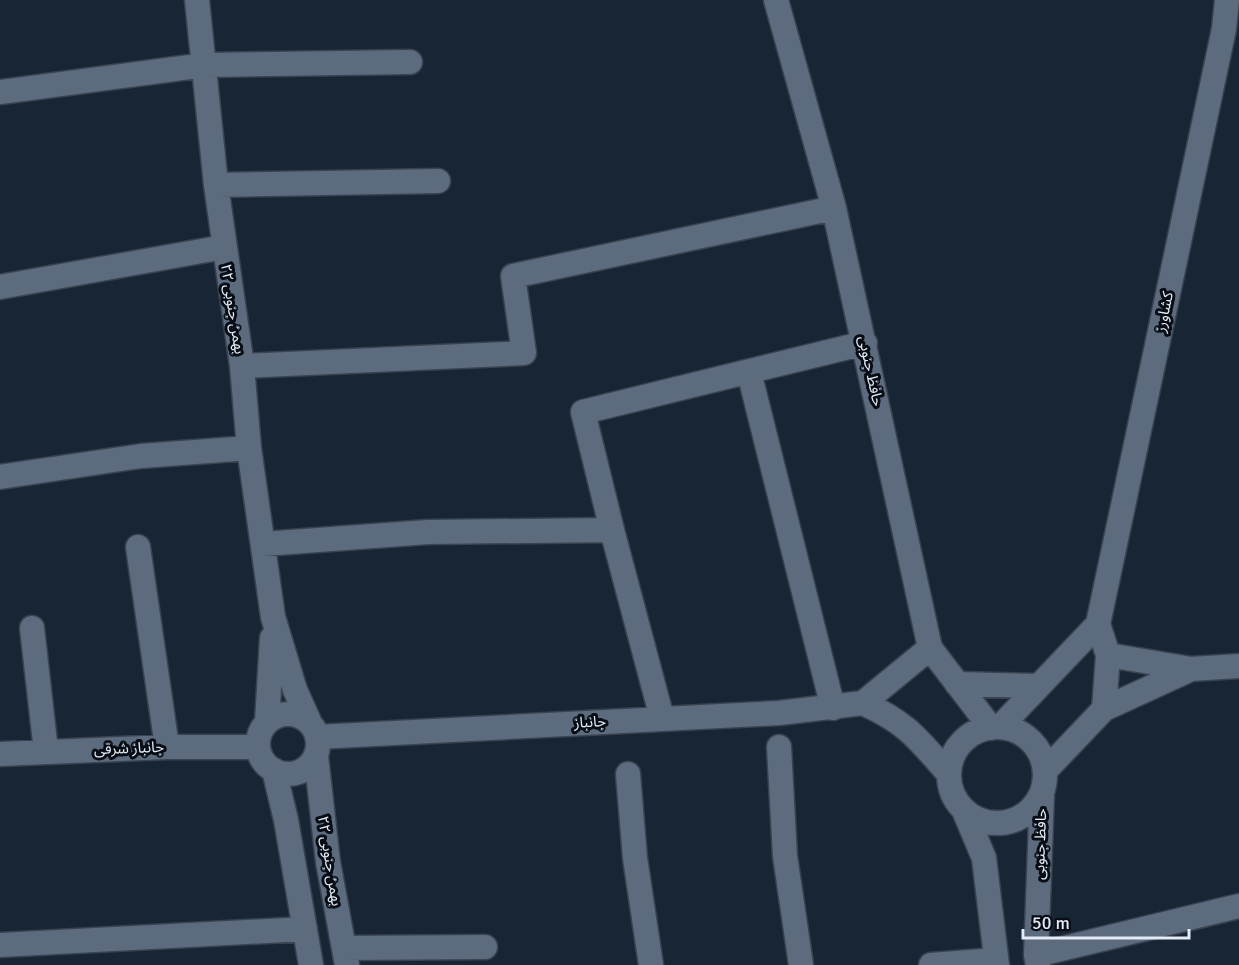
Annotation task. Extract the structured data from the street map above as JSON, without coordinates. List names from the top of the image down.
{
  "streets": {
    "street": [
      "۲۲ بهمن جنوبی",
      "کشاورز",
      "حافظ جنوبی",
      "جانباز",
      "جانباز شرقی"
    ]
  },
  "crossings": [
    ["۲۲ بهمن جنوبی", "جانباز"],
    ["۲۲ بهمن جنوبی", "جانباز شرقی"],
    ["جانباز", "جانباز شرقی"]
  ],
  "scale_bar": "50 m"
}
